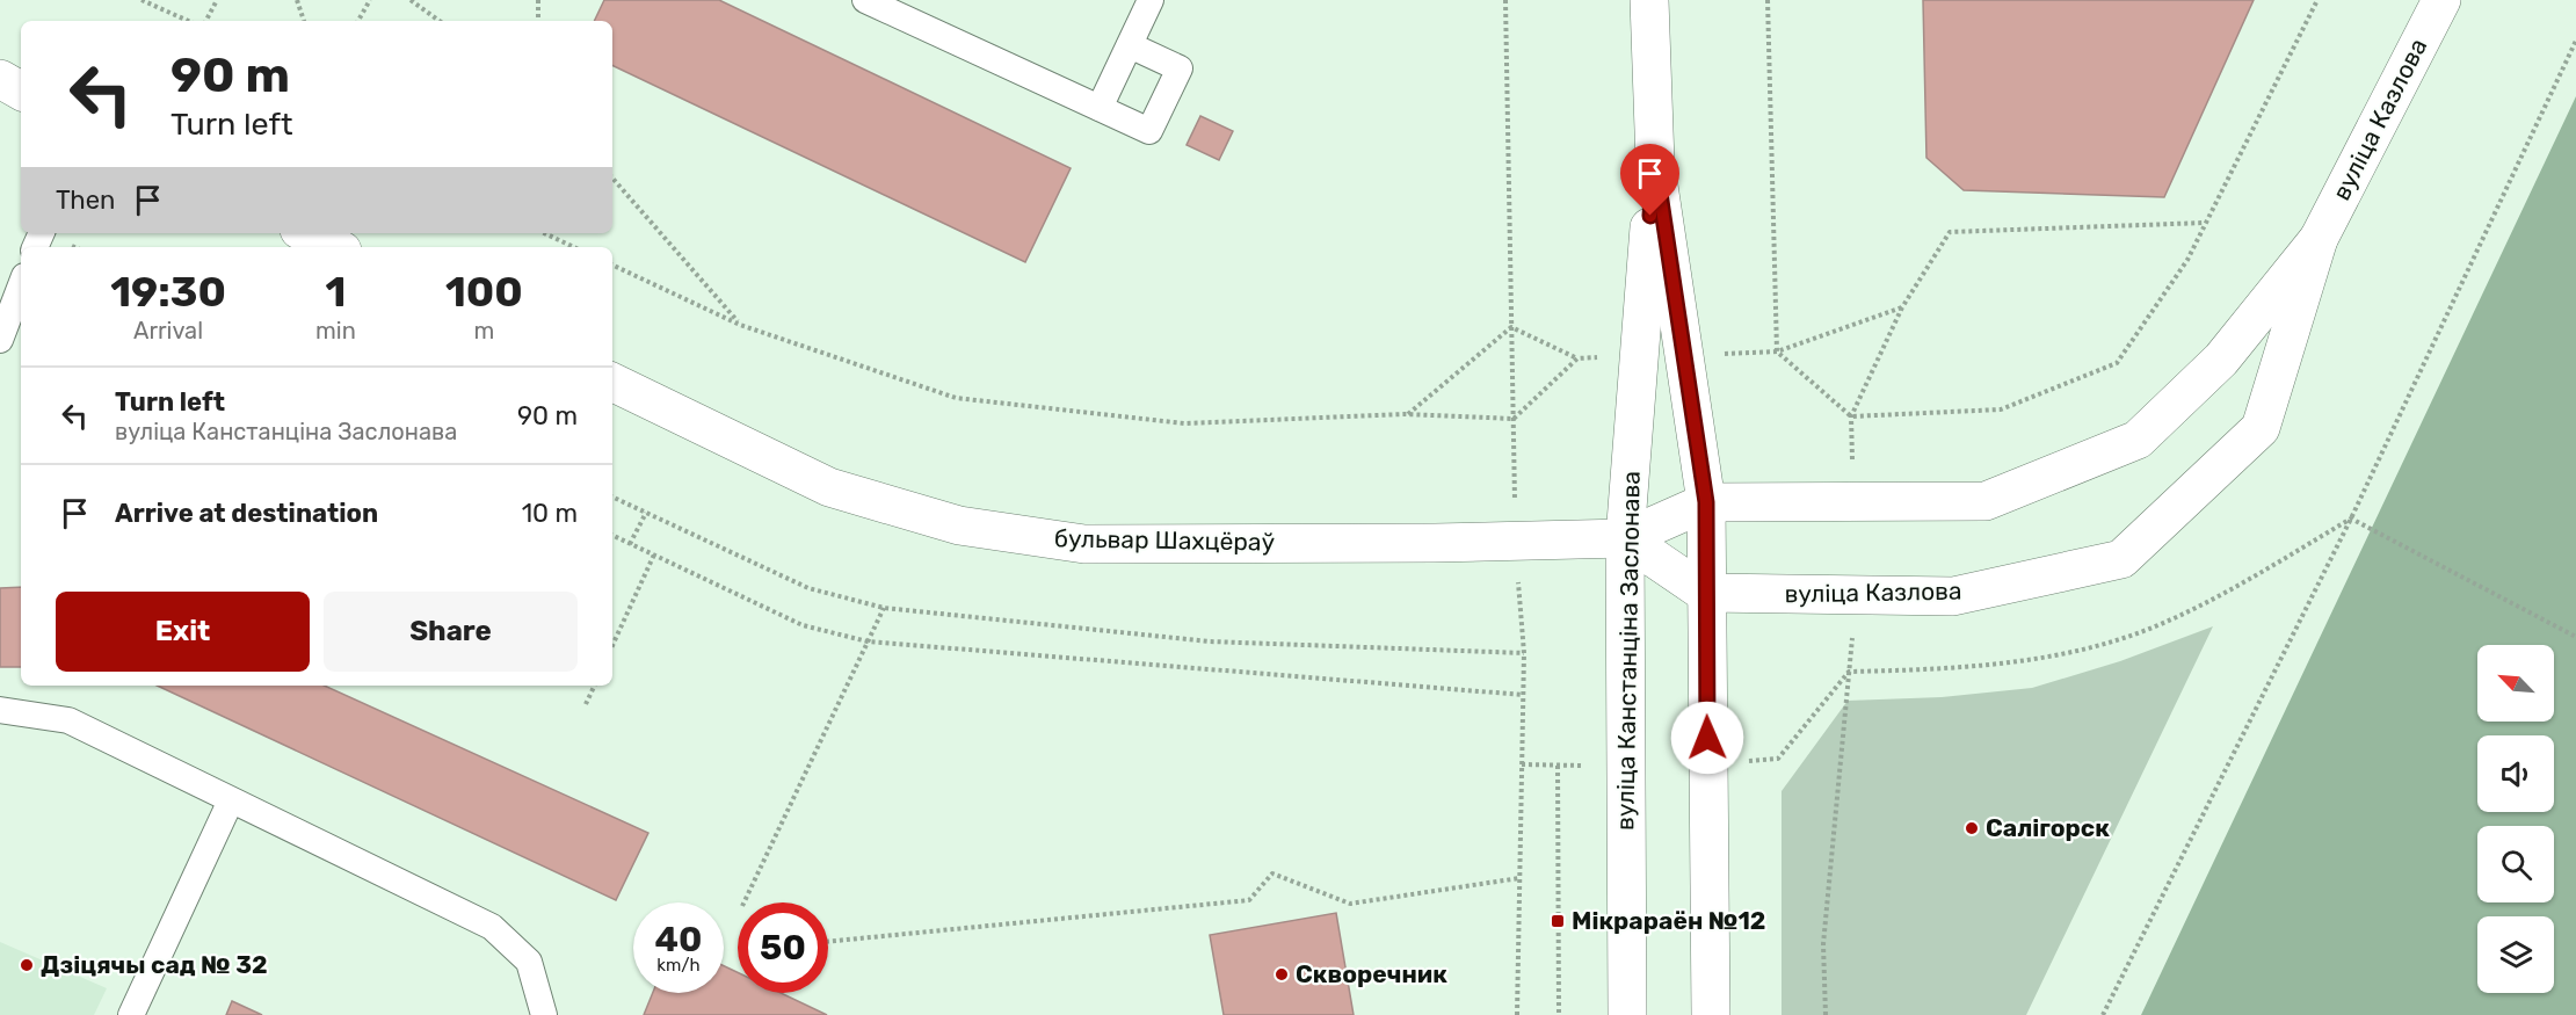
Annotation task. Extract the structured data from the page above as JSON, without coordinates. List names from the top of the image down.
{
  "streets": {
    "main road": ["вуліца Казлова", "бульвар Шахцёраў", "вуліца Канстанціна Заслонава"]
  },
  "crossings": [
    ["вуліца Казлова", "вуліца Канстанціна Заслонава"],
    ["бульвар Шахцёраў", "вуліца Канстанціна Заслонава"]
  ],
  "places": {
    "other": ["Салігорск", "Дзіцячы сад № 32", "Скворечник"],
    "transit": ["Мікрараён №12"]
  },
  "north": "top left",
  "page": {
    "turn": ["90 m", "Turn left"],
    "then": "Then",
    "eta": [
      "19:30",
      "Arrival",
      "1",
      "min",
      "100",
      "m"
    ],
    "list": [
      {
        "name": "Turn left",
        "note": "вуліца Канстанціна Заслонава",
        "value": "90 m"
      },
      {
        "name": "Arrive at destination",
        "value": "10 m"
      }
    ],
    "buttons": ["Exit", "Share"],
    "speed": "40 km/h",
    "limit": "50"
  }
}
